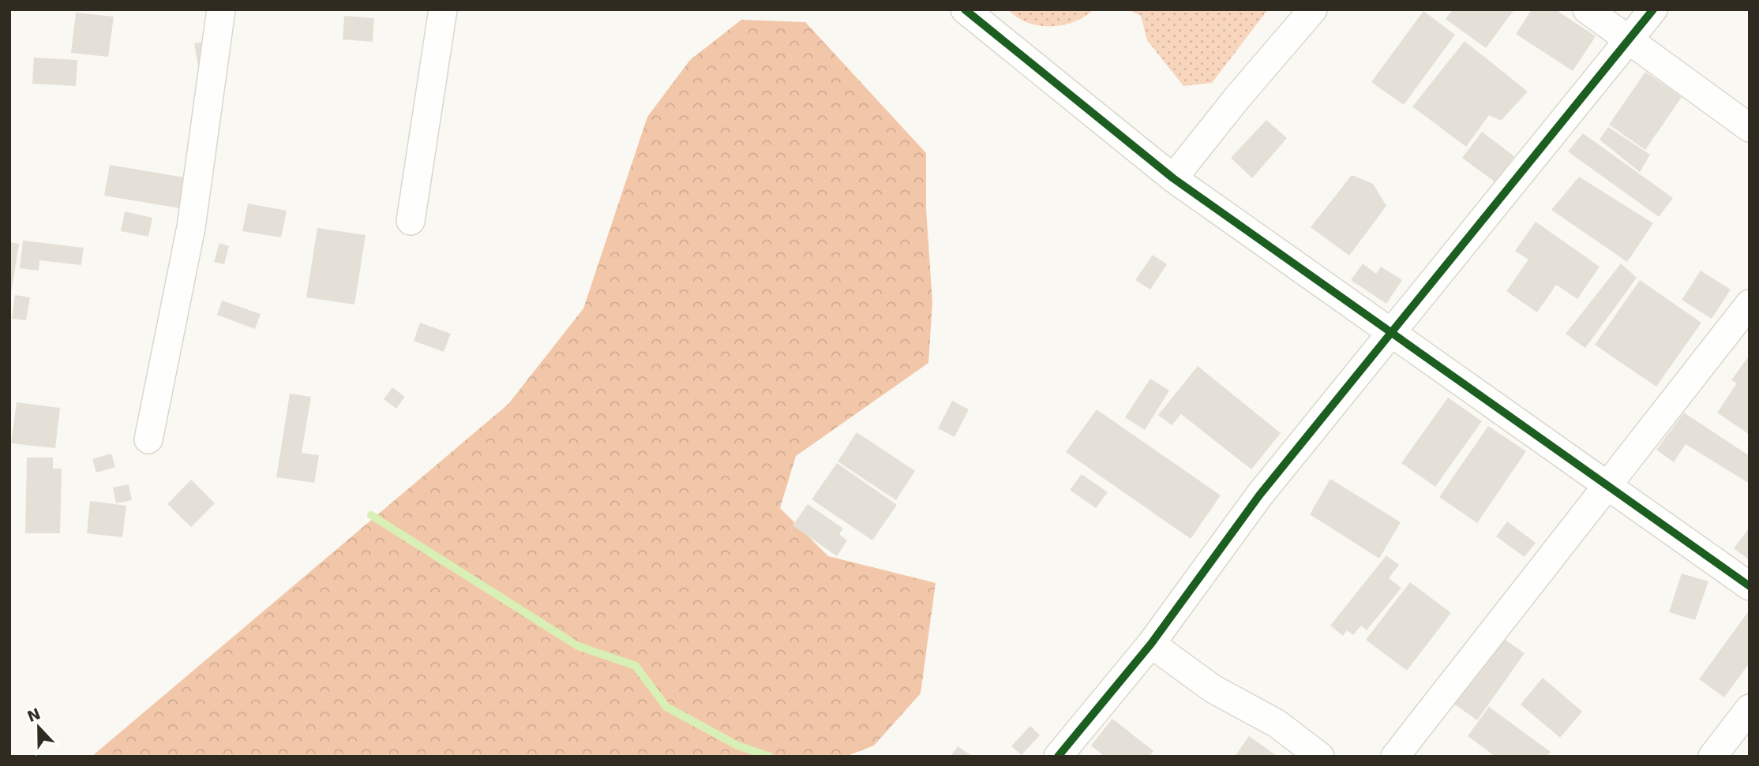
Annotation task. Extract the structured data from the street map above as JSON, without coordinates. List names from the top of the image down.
{
  "north": "top"
}
